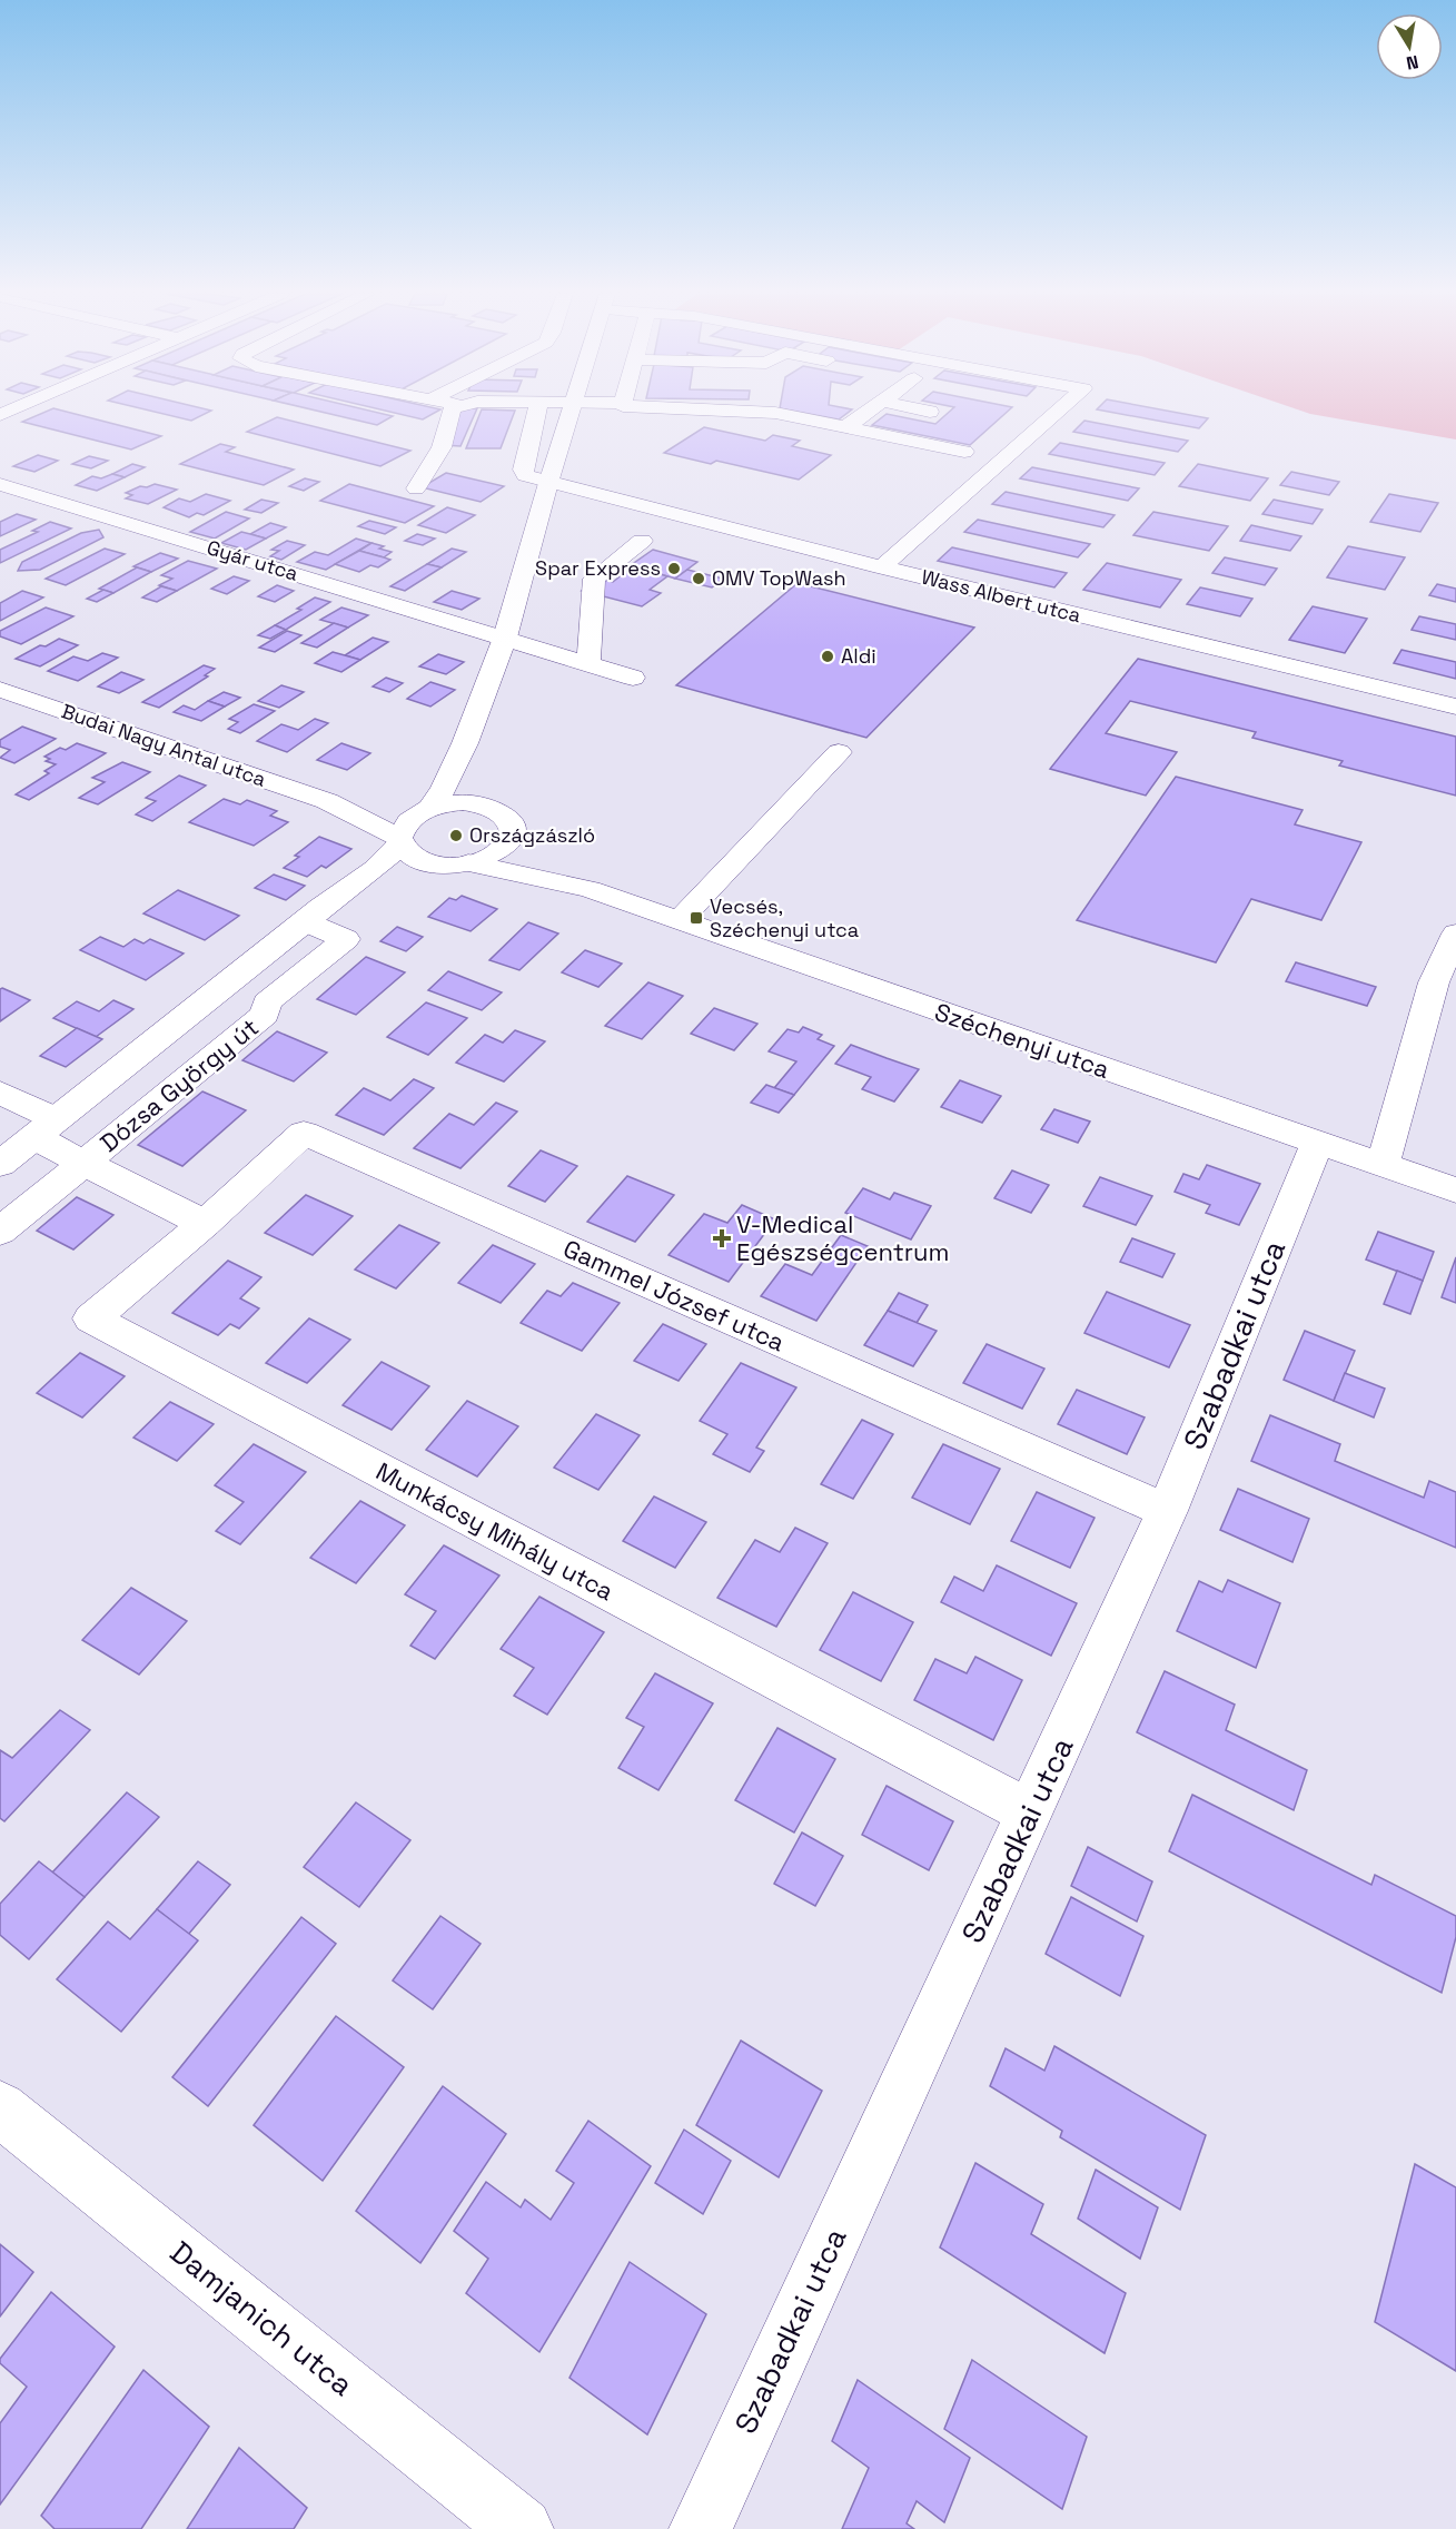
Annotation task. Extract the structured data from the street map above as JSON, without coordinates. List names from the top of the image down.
{
  "streets": {
    "street": [
      "Gyár utca",
      "Wass Albert utca",
      "Budai Nagy Antal utca",
      "Széchenyi utca",
      "Dózsa György út",
      "Gammel József utca",
      "Szabadkai utca",
      "Munkácsy Mihály utca",
      "Damjanich utca"
    ]
  },
  "crossings": [
    ["Budai Nagy Antal utca", "Dózsa György út"],
    ["Széchenyi utca", "Szabadkai utca"],
    ["Gammel József utca", "Szabadkai utca"],
    ["Gammel József utca", "Munkácsy Mihály utca"],
    ["Szabadkai utca", "Munkácsy Mihály utca"]
  ],
  "places": {
    "other": [
      "Spar Express",
      "OMV TopWash",
      "Aldi",
      "Országzászló"
    ],
    "transit": ["Vecsés, Széchenyi utca"],
    "health": ["V-Medical Egészségcentrum"]
  },
  "north": "bottom"
}
